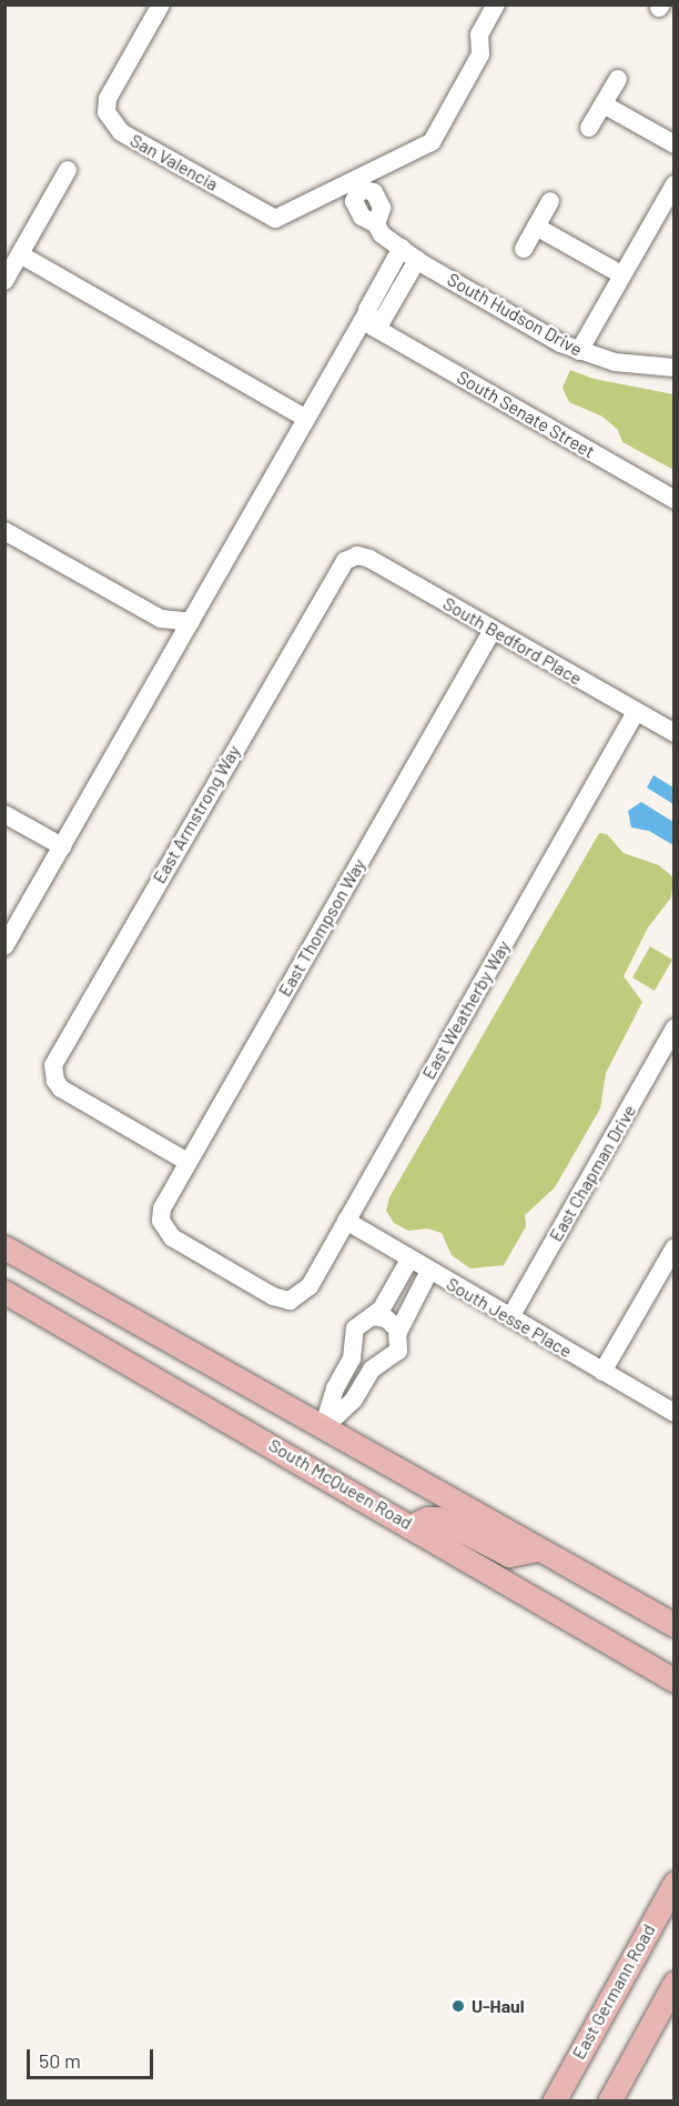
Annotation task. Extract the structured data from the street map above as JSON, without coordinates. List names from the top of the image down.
{
  "streets": {
    "main road": ["South McQueen Road", "East Germann Road"],
    "street": [
      "San Valencia",
      "South Hudson Drive",
      "South Senate Street",
      "South Bedford Place",
      "East Armstrong Way",
      "East Thompson Way",
      "East Weatherby Way",
      "East Chapman Drive",
      "South Jesse Place"
    ]
  },
  "crossings": [
    ["South Bedford Place", "East Armstrong Way"],
    ["South Bedford Place", "East Thompson Way"],
    ["South Bedford Place", "East Weatherby Way"],
    ["East Armstrong Way", "East Thompson Way"],
    ["East Thompson Way", "East Weatherby Way"],
    ["East Weatherby Way", "South Jesse Place"],
    ["East Chapman Drive", "South Jesse Place"]
  ],
  "places": ["U-Haul"],
  "scale_bar": "50 m"
}
